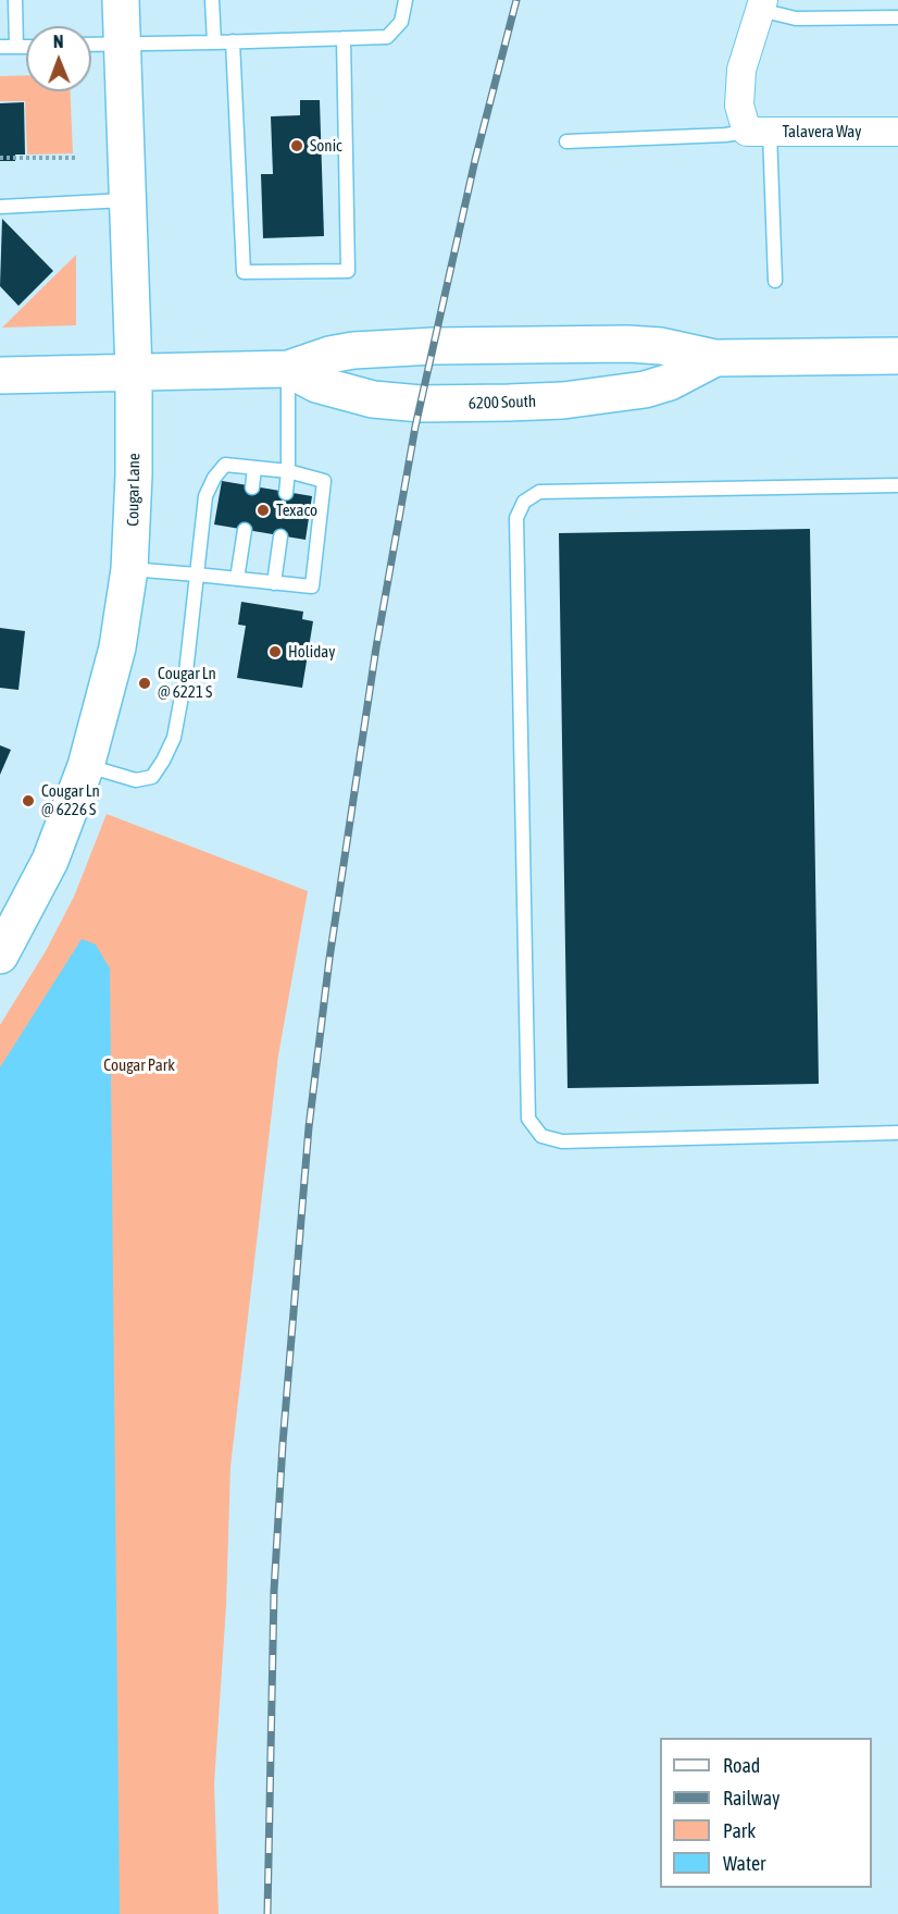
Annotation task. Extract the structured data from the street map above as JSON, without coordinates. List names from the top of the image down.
{
  "streets": {
    "main road": ["6200 South", "Cougar Lane"],
    "street": ["Talavera Way"]
  },
  "crossings": [
    ["6200 South", "Cougar Lane"]
  ],
  "parks": ["Cougar Park"],
  "places": [
    "Sonic",
    "Texaco",
    "Holiday",
    "Cougar Ln @ 6221 S",
    "Cougar Ln @ 6226 S"
  ],
  "legend": [
    "Road",
    "Railway",
    "Park",
    "Water"
  ],
  "north": "top"
}
